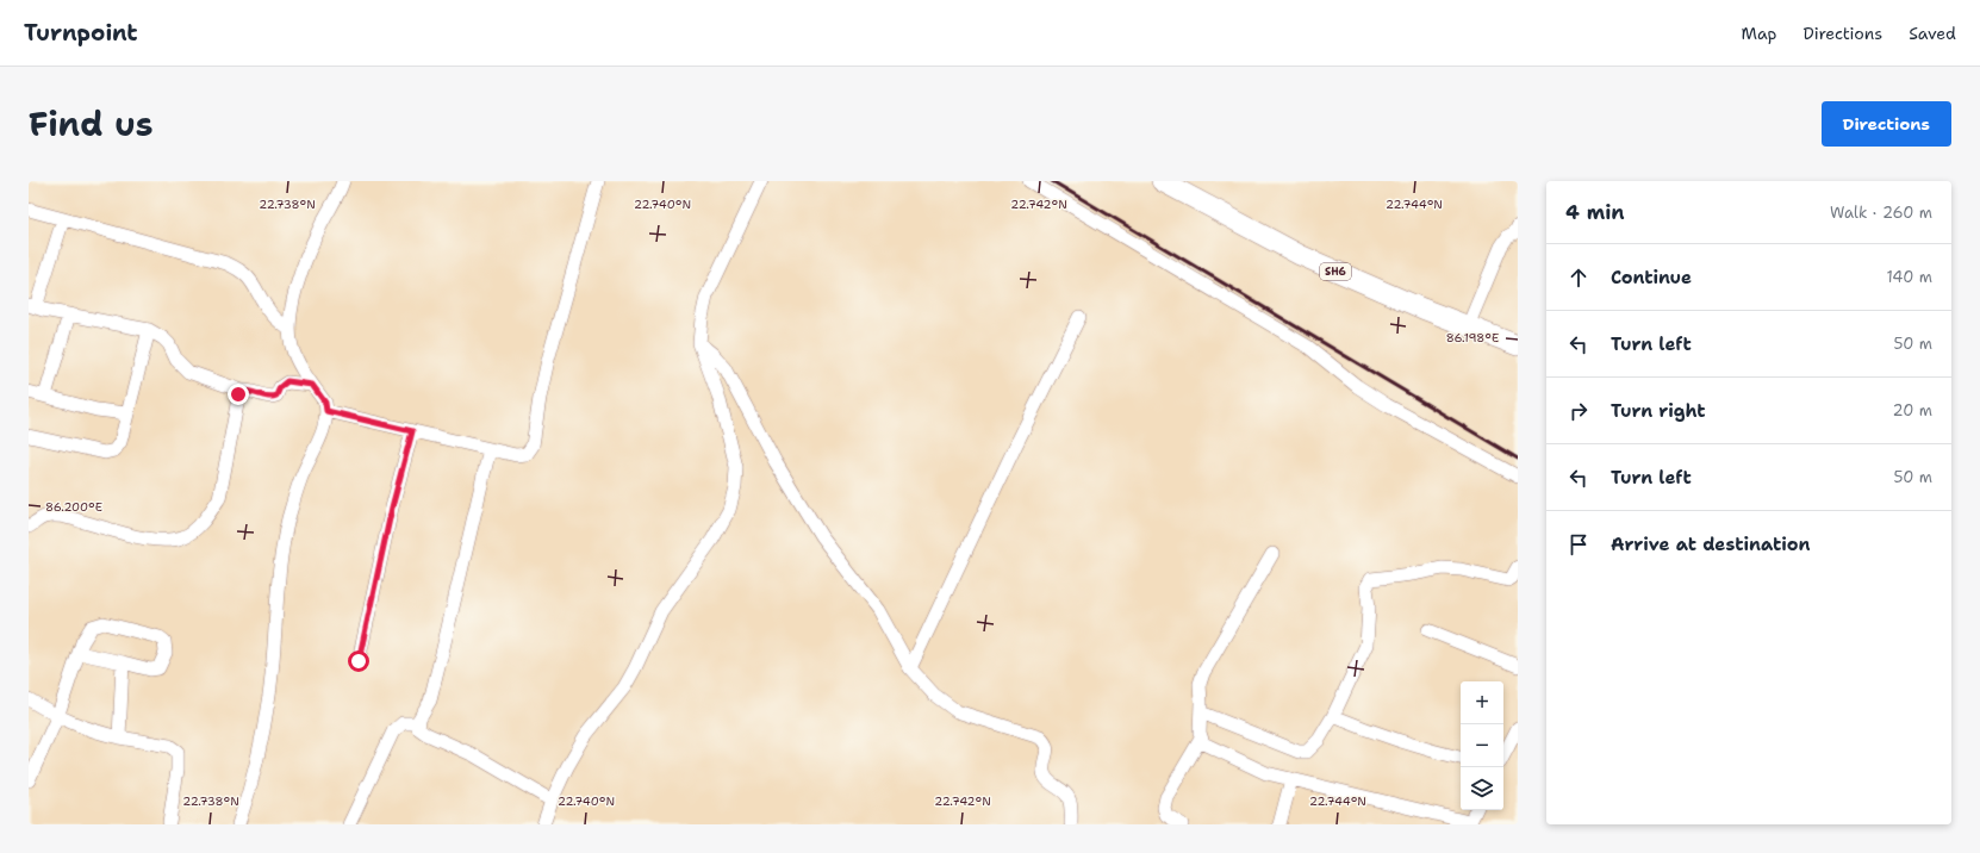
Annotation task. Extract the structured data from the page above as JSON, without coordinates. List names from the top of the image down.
{
  "streets": {
    "main road": ["SH6"]
  },
  "page": {
    "header": "Turnpoint",
    "nav": ["Map", "Directions", "Saved"],
    "title": "Find us",
    "buttons": "Directions",
    "heading": ["4 min", "Walk · 260 m"],
    "list": [
      ["Continue", "140 m"],
      ["Turn left", "50 m"],
      ["Turn right", "20 m"],
      ["Turn left", "50 m"],
      "Arrive at destination"
    ],
    "map_buttons": ["+", "−"]
  },
  "coordinates": [
    "22.738°N",
    "22.740°N",
    "22.742°N",
    "22.744°N",
    "86.198°E",
    "86.200°E"
  ]
}
